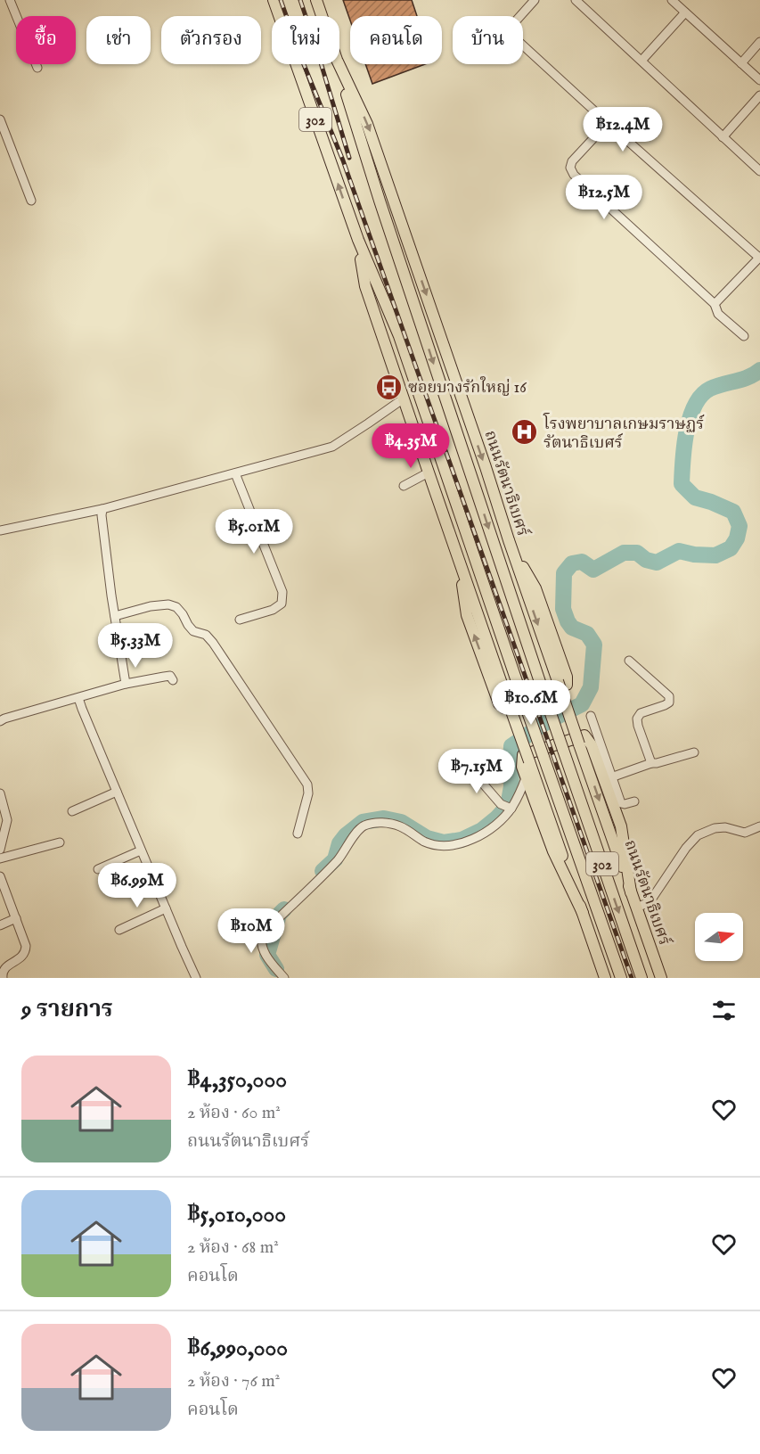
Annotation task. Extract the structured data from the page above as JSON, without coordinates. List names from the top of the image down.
{
  "streets": {
    "main road": ["302", "ถนนรัตนาธิเบศร์"]
  },
  "places": {
    "bus stop": ["ซอยบางรักใหญ่ 16"],
    "hospital": ["โรงพยาบาลเกษมราษฏร์ รัตนาธิเบศร์"]
  },
  "north": "right",
  "page": {
    "chip": [
      "ซื้อ",
      "เช่า",
      "ตัวกรอง",
      "ใหม่",
      "คอนโด",
      "บ้าน"
    ],
    "price": [
      "฿12.4M",
      "฿12.5M",
      "฿4.35M",
      "฿5.01M",
      "฿5.33M",
      "฿10.6M",
      "฿7.15M",
      "฿6.99M",
      "฿10M"
    ],
    "heading": "9 รายการ",
    "list": [
      {
        "name": "฿4,350,000",
        "note": "2 ห้อง · 60 m² · ถนนรัตนาธิเบศร์"
      },
      {
        "name": "฿5,010,000",
        "note": "2 ห้อง · 68 m² · คอนโด"
      },
      {
        "name": "฿6,990,000",
        "note": "2 ห้อง · 76 m² · คอนโด"
      }
    ]
  }
}
